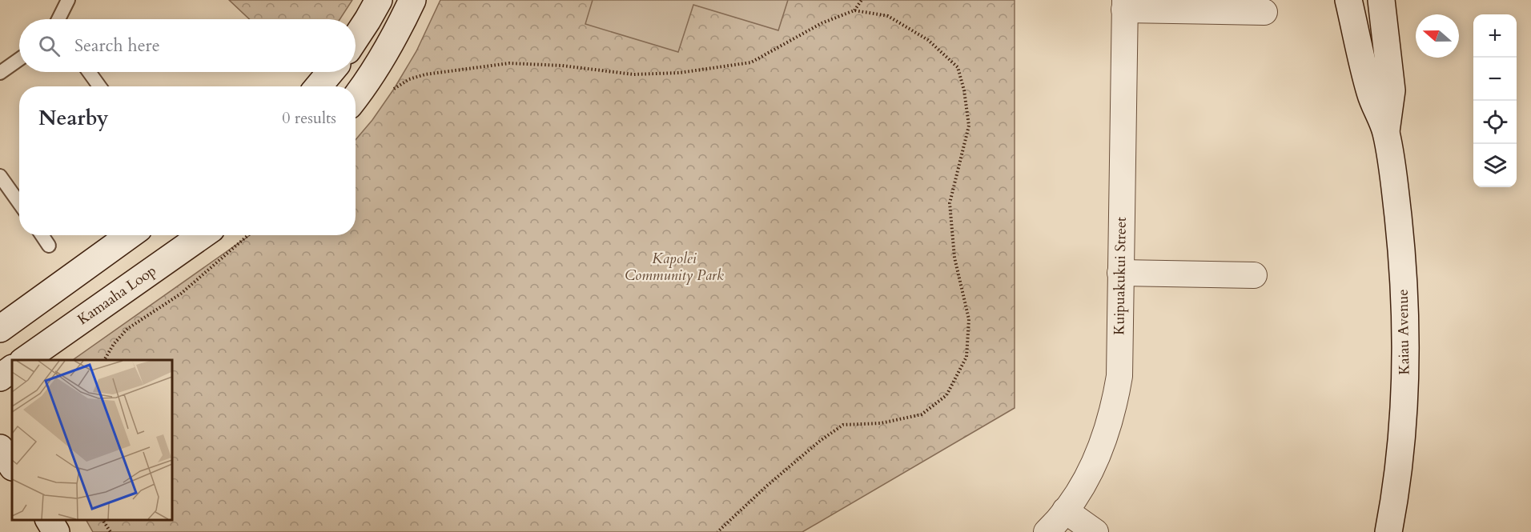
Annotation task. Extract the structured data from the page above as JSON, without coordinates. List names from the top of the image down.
{
  "streets": {
    "street": ["Kuipuakukui Street", "Kamaaha Loop", "Kaiau Avenue"]
  },
  "parks": ["Kapolei Community Park"],
  "north": "left",
  "page": {
    "map_buttons": ["+", "−"],
    "search": "Search here",
    "heading": ["Nearby", "0 results"]
  }
}
